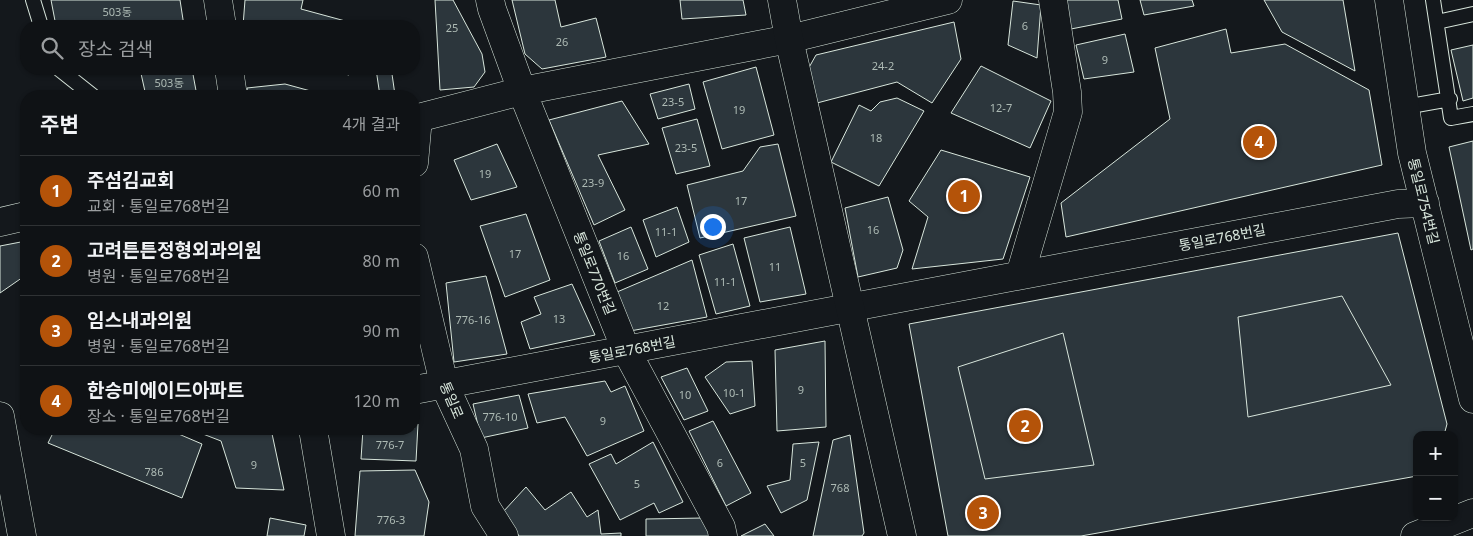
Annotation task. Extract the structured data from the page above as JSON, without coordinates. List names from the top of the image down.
{
  "streets": {
    "street": [
      "통일로754번길",
      "통일로768번길",
      "통일로770번길",
      "통일로"
    ]
  },
  "crossings": [
    ["통일로754번길", "통일로768번길"],
    ["통일로768번길", "통일로770번길"],
    ["통일로768번길", "통일로"]
  ],
  "house_numbers": [
    "503동",
    "6",
    "25",
    "26",
    "9",
    "24-2",
    "503동",
    "23-5",
    "12-7",
    "19",
    "18",
    "23-5",
    "19",
    "23-9",
    "17",
    "16",
    "11-1",
    "17",
    "16",
    "11",
    "11-1",
    "12",
    "13",
    "776-16",
    "9",
    "10-1",
    "10",
    "776-10",
    "9",
    "776-7",
    "6",
    "5",
    "9",
    "786",
    "5",
    "768",
    "776-3"
  ],
  "page": {
    "search": "장소 검색",
    "heading": ["주변", "4개 결과"],
    "pins": [
      "4",
      "1",
      "2",
      "3"
    ],
    "list": [
      {
        "mark": "1",
        "name": "주섬김교회",
        "note": "교회 · 통일로768번길",
        "value": "60 m"
      },
      {
        "mark": "2",
        "name": "고려튼튼정형외과의원",
        "note": "병원 · 통일로768번길",
        "value": "80 m"
      },
      {
        "mark": "3",
        "name": "임스내과의원",
        "note": "병원 · 통일로768번길",
        "value": "90 m"
      },
      {
        "mark": "4",
        "name": "한승미에이드아파트",
        "note": "장소 · 통일로768번길",
        "value": "120 m"
      }
    ],
    "map_buttons": ["+", "−"]
  }
}
